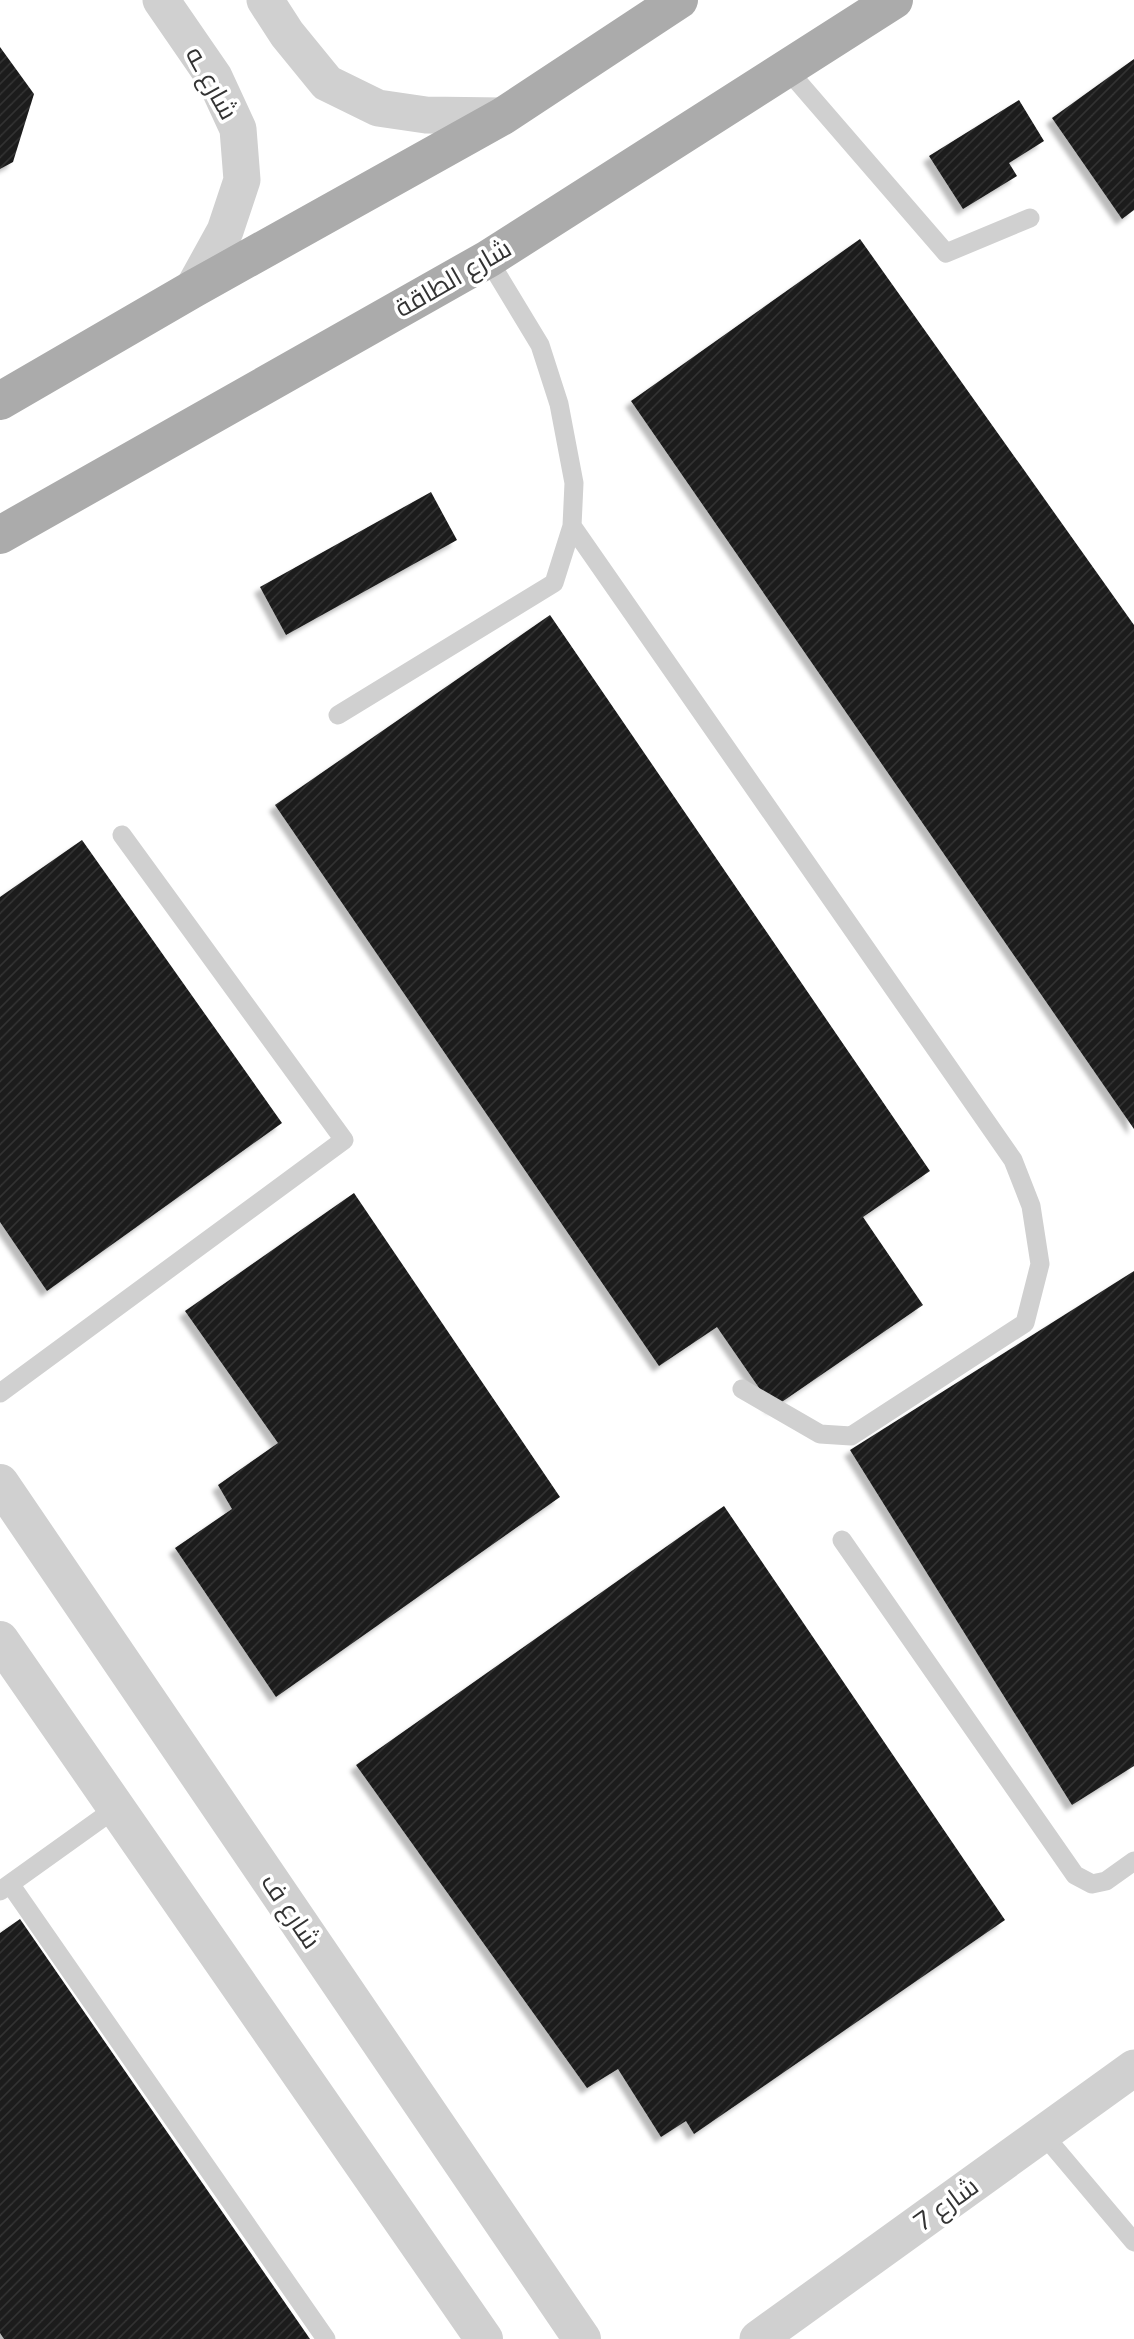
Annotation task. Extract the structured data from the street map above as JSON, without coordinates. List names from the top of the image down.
{
  "streets": {
    "main road": ["شارع الطاقة"],
    "street": ["شارع ـه", "شارع ف", "شارع 7"]
  }
}
